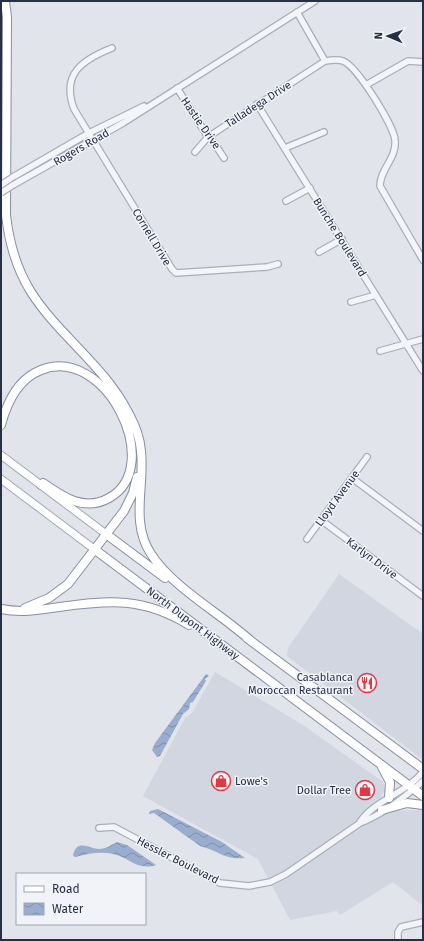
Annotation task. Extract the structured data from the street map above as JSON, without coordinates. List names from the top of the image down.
{
  "streets": {
    "highway": ["North Dupont Highway"],
    "street": [
      "Talladega Drive",
      "Hastie Drive",
      "Rogers Road",
      "Cornell Drive",
      "Bunche Boulevard",
      "Lloyd Avenue",
      "Karlyn Drive",
      "Hessler Boulevard"
    ]
  },
  "crossings": [
    ["Talladega Drive", "Hastie Drive"],
    ["Talladega Drive", "Bunche Boulevard"],
    ["Hastie Drive", "Rogers Road"],
    ["Rogers Road", "Cornell Drive"],
    ["Lloyd Avenue", "Karlyn Drive"],
    ["North Dupont Highway", "Hessler Boulevard"]
  ],
  "places": {
    "restaurant": ["Casablanca Moroccan Restaurant"],
    "shop": ["Lowe's", "Dollar Tree"]
  },
  "legend": ["Road", "Water"],
  "north": "left"
}
